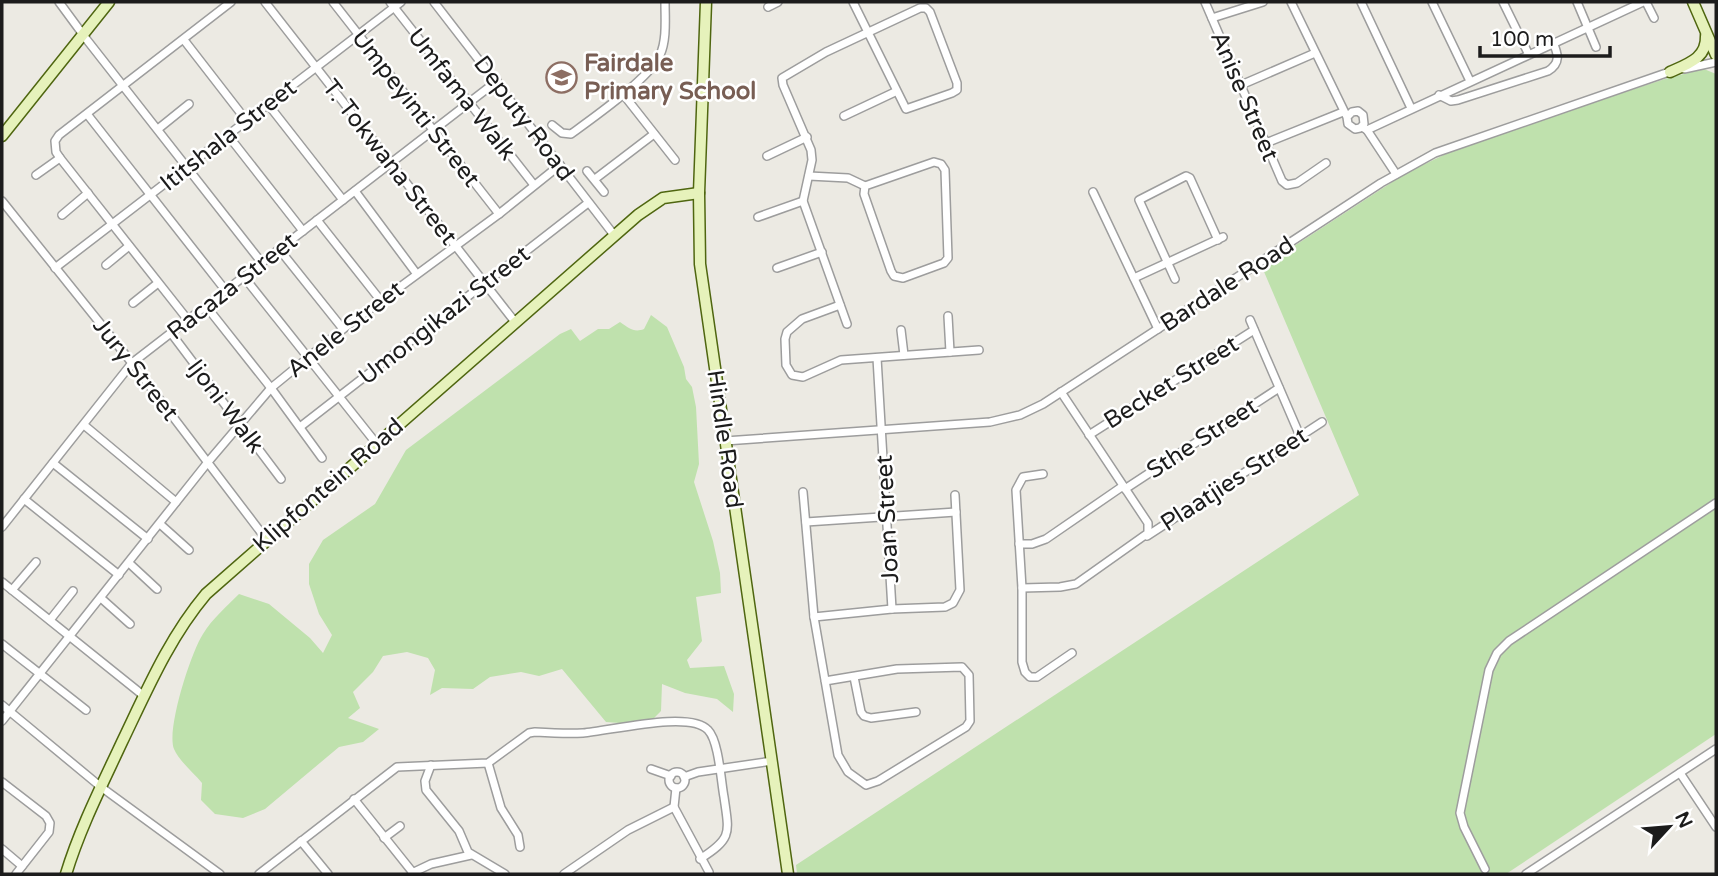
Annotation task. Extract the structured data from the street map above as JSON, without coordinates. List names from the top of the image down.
{
  "streets": {
    "street": [
      "Umfama Walk",
      "Anise Street",
      "Umpeyinti Street",
      "Deputy Road",
      "Ititshala Street",
      "T. Tokwana Street",
      "Bardale Road",
      "Racaza Street",
      "Umongikazi Street",
      "Anele Street",
      "Jury Street",
      "Becket Street",
      "Ijoni Walk",
      "Sthe Street",
      "Hindle Road",
      "Plaatjies Street",
      "Klipfontein Road",
      "Joan Street"
    ]
  },
  "crossings": [
    ["Umfama Walk", "Ititshala Street"],
    ["Umfama Walk", "Racaza Street"],
    ["Umfama Walk", "Anele Street"],
    ["Umpeyinti Street", "Ititshala Street"],
    ["Umpeyinti Street", "Racaza Street"],
    ["Umpeyinti Street", "Anele Street"],
    ["Deputy Road", "Racaza Street"],
    ["Deputy Road", "Umongikazi Street"],
    ["Deputy Road", "Anele Street"],
    ["Deputy Road", "Klipfontein Road"],
    ["Ititshala Street", "T. Tokwana Street"],
    ["Ititshala Street", "Jury Street"],
    ["T. Tokwana Street", "Racaza Street"],
    ["T. Tokwana Street", "Umongikazi Street"],
    ["T. Tokwana Street", "Anele Street"],
    ["T. Tokwana Street", "Klipfontein Road"],
    ["Bardale Road", "Hindle Road"],
    ["Bardale Road", "Joan Street"],
    ["Racaza Street", "Jury Street"],
    ["Racaza Street", "Ijoni Walk"],
    ["Anele Street", "Jury Street"],
    ["Anele Street", "Ijoni Walk"],
    ["Jury Street", "Klipfontein Road"],
    ["Hindle Road", "Klipfontein Road"]
  ],
  "places": {
    "school or university": ["Fairdale Primary School"]
  },
  "scale_bar": "100 m",
  "north": "top right"
}
